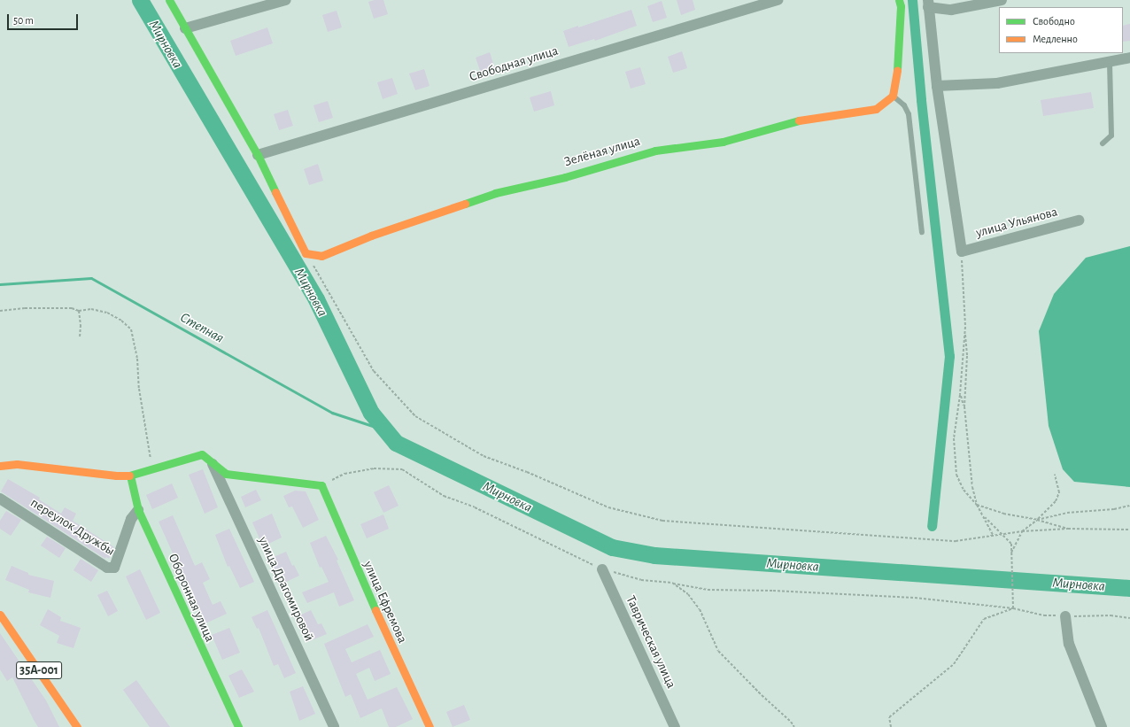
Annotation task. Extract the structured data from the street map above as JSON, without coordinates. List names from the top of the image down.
{
  "streets": {
    "main road": [
      "Зелёная улица",
      "Оборонная улица",
      "улица Ефремова",
      "35А-001"
    ],
    "street": [
      "Свободная улица",
      "улица Ульянова",
      "переулок Дружбы",
      "улица Драгомировой",
      "Таврическая улица"
    ]
  },
  "crossings": [
    ["переулок Дружбы", "Оборонная улица"]
  ],
  "water": ["Мирновка", "Степная"],
  "legend": ["Свободно", "Медленно"],
  "scale_bar": "50 m"
}
